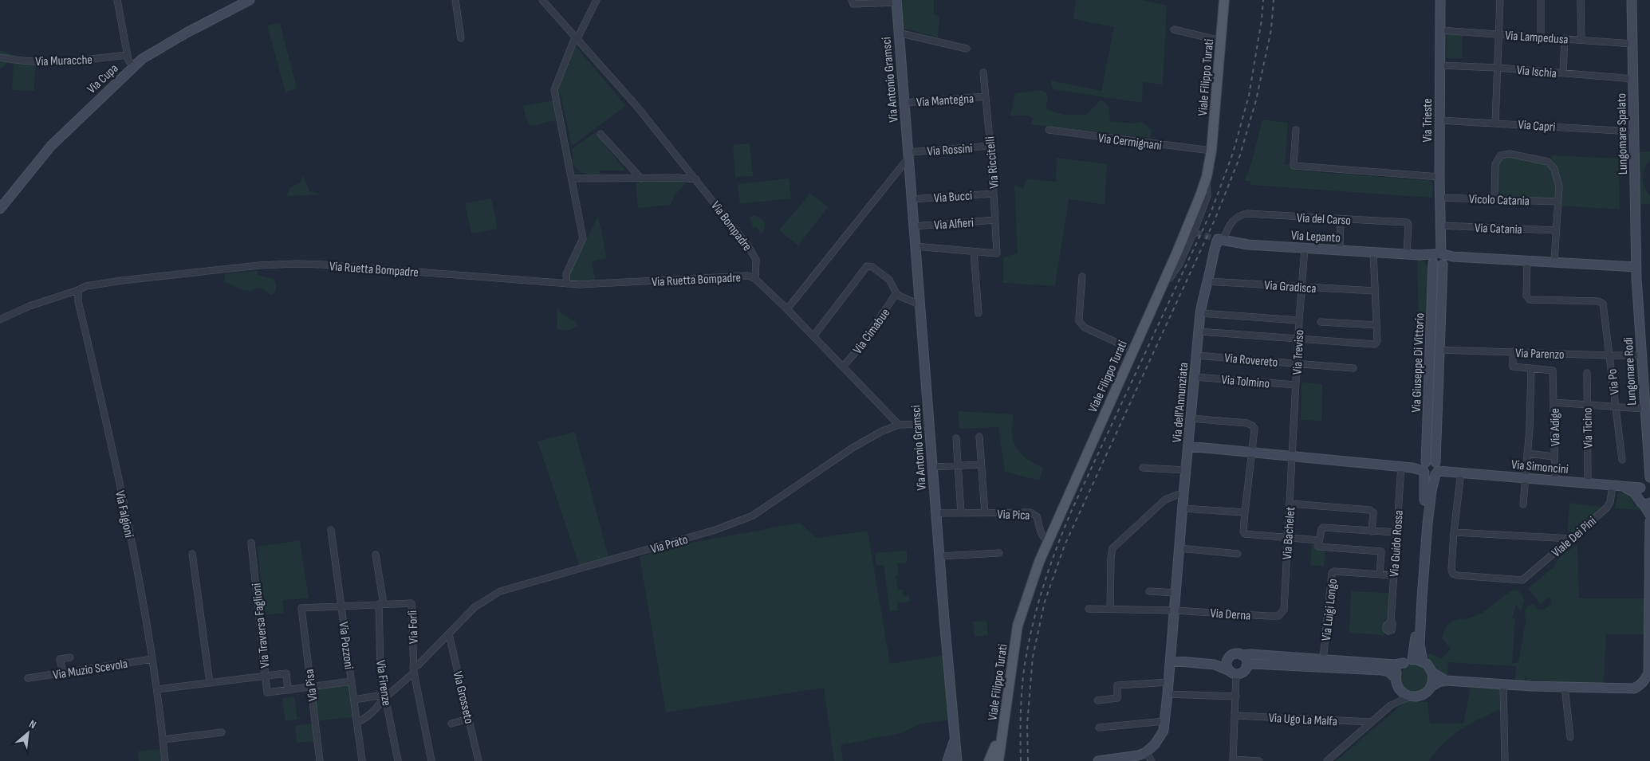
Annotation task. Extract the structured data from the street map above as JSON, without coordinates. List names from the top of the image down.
{
  "streets": {
    "main road": ["Viale Filippo Turati"],
    "street": [
      "Via Lampedusa",
      "Via Muracche",
      "Via Ischia",
      "Via Cupa",
      "Via Antonio Gramsci",
      "Via Mantegna",
      "Via Trieste",
      "Via Capri",
      "Lungomare Spalato",
      "Via Cermignani",
      "Via Rossini",
      "Via Riccitelli",
      "Via Bucci",
      "Vicolo Catania",
      "Via del Carso",
      "Via Alfieri",
      "Via Bompadre",
      "Via Catania",
      "Via Lepanto",
      "Via Ruetta Bompadre",
      "Via Gradisca",
      "Via Cimabue",
      "Via Treviso",
      "Via Parenzo",
      "Via Rovereto",
      "Via Giuseppe Di Vittorio",
      "Lungomare Rodi",
      "Via Tolmino",
      "Via Po",
      "Via dell'Annunziata",
      "Via Adige",
      "Via Ticino",
      "Via Simoncini",
      "Via Falgioni",
      "Via Pica",
      "Via Bachelet",
      "Viale Dei Pini",
      "Via Prato",
      "Via Guido Rossa",
      "Via Luigi Longo",
      "Via Derna",
      "Via Traversa Faglioni",
      "Via Forlì",
      "Via Pozzoni",
      "Via Muzio Scevola",
      "Via Firenze",
      "Via Pisa",
      "Via Grosseto",
      "Via Ugo La Malfa"
    ]
  },
  "crossings": [
    ["Via Lampedusa", "Via Trieste"],
    ["Via Lampedusa", "Lungomare Spalato"],
    ["Via Ischia", "Via Trieste"],
    ["Via Ischia", "Lungomare Spalato"],
    ["Viale Filippo Turati", "Via Cermignani"],
    ["Viale Filippo Turati", "Via Pica"],
    ["Via Antonio Gramsci", "Via Mantegna"],
    ["Via Antonio Gramsci", "Via Rossini"],
    ["Via Antonio Gramsci", "Via Bucci"],
    ["Via Antonio Gramsci", "Via Alfieri"],
    ["Via Antonio Gramsci", "Via Pica"],
    ["Via Antonio Gramsci", "Via Prato"],
    ["Via Mantegna", "Via Riccitelli"],
    ["Via Trieste", "Via Capri"],
    ["Via Trieste", "Vicolo Catania"],
    ["Via Trieste", "Via Catania"],
    ["Via Trieste", "Via Lepanto"],
    ["Via Trieste", "Via Giuseppe Di Vittorio"],
    ["Via Capri", "Lungomare Spalato"],
    ["Lungomare Spalato", "Via Lepanto"],
    ["Lungomare Spalato", "Lungomare Rodi"],
    ["Via Rossini", "Via Riccitelli"],
    ["Via Riccitelli", "Via Bucci"],
    ["Via Riccitelli", "Via Alfieri"],
    ["Via del Carso", "Via Lepanto"],
    ["Via del Carso", "Via dell'Annunziata"],
    ["Via Bompadre", "Via Ruetta Bompadre"],
    ["Via Lepanto", "Via Treviso"],
    ["Via Lepanto", "Via Giuseppe Di Vittorio"],
    ["Via Lepanto", "Lungomare Rodi"],
    ["Via Lepanto", "Via Po"],
    ["Via Lepanto", "Via dell'Annunziata"],
    ["Via Ruetta Bompadre", "Via Falgioni"],
    ["Via Gradisca", "Via Treviso"],
    ["Via Gradisca", "Via dell'Annunziata"],
    ["Via Treviso", "Via Rovereto"],
    ["Via Treviso", "Via Tolmino"],
    ["Via Treviso", "Via Bachelet"],
    ["Via Parenzo", "Via Giuseppe Di Vittorio"],
    ["Via Parenzo", "Lungomare Rodi"],
    ["Via Parenzo", "Via Po"],
    ["Via Rovereto", "Via dell'Annunziata"],
    ["Via Giuseppe Di Vittorio", "Via Simoncini"],
    ["Lungomare Rodi", "Via Simoncini"],
    ["Via Tolmino", "Via dell'Annunziata"],
    ["Via dell'Annunziata", "Via Derna"],
    ["Via Adige", "Via Simoncini"],
    ["Via Ticino", "Via Simoncini"],
    ["Via Simoncini", "Viale Dei Pini"],
    ["Via Falgioni", "Via Traversa Faglioni"],
    ["Via Falgioni", "Via Muzio Scevola"],
    ["Via Bachelet", "Via Derna"],
    ["Via Prato", "Via Forlì"],
    ["Via Prato", "Via Pozzoni"],
    ["Via Prato", "Via Firenze"],
    ["Via Prato", "Via Grosseto"],
    ["Via Guido Rossa", "Via Luigi Longo"],
    ["Via Forlì", "Via Pozzoni"],
    ["Via Forlì", "Via Firenze"],
    ["Via Forlì", "Via Pisa"]
  ],
  "north": "top right"
}
